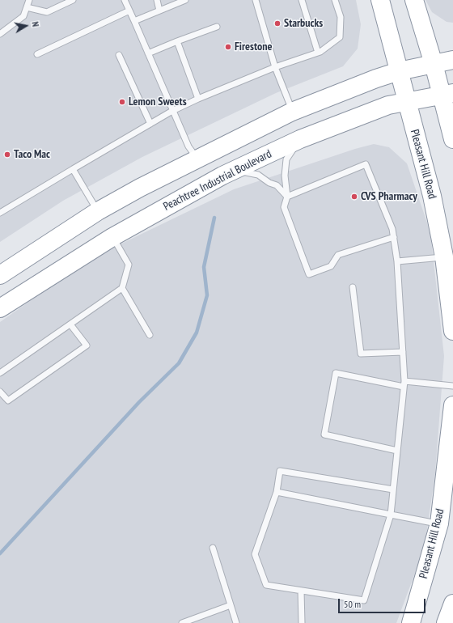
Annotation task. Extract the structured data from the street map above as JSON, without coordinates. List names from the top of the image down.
{
  "streets": {
    "highway": ["Pleasant Hill Road", "Peachtree Industrial Boulevard"]
  },
  "crossings": [
    ["Pleasant Hill Road", "Peachtree Industrial Boulevard"]
  ],
  "places": [
    "Starbucks",
    "Firestone",
    "Lemon Sweets",
    "Taco Mac",
    "CVS Pharmacy"
  ],
  "scale_bar": "50 m",
  "north": "right"
}
